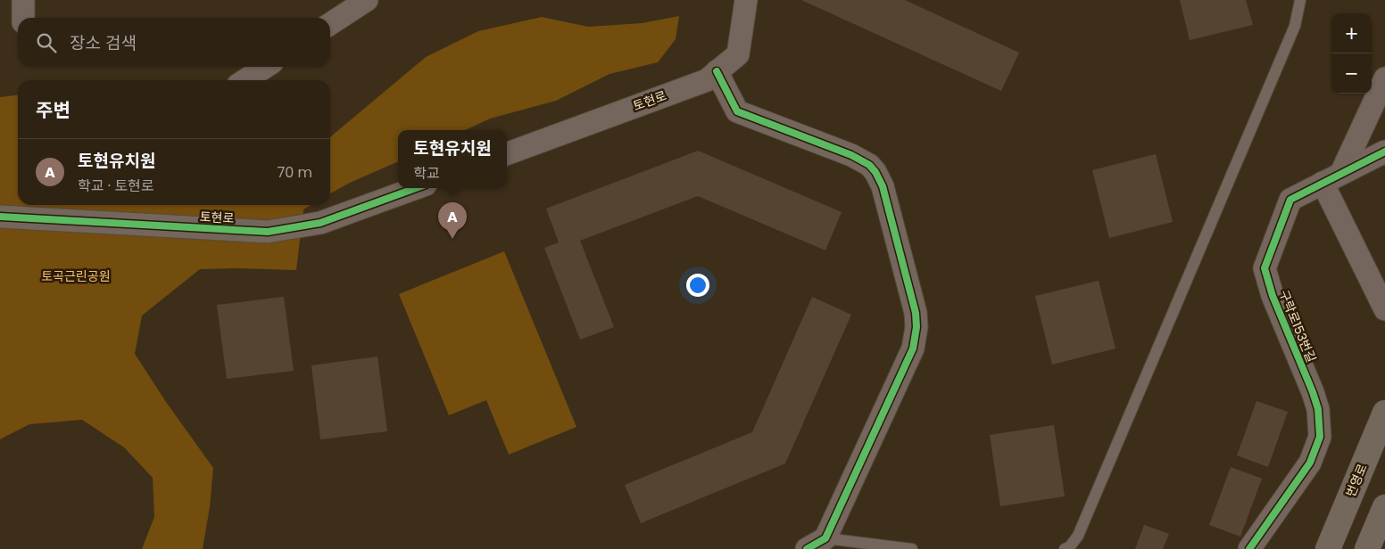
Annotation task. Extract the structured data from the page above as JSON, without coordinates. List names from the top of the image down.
{
  "streets": {
    "highway": ["번영로"],
    "street": ["토현로", "구락로153번길"]
  },
  "parks": ["토곡근린공원"],
  "page": {
    "map_buttons": ["+", "−"],
    "search": "장소 검색",
    "heading": "주변",
    "popup": ["토현유치원", "학교"],
    "list": [
      {
        "mark": "A",
        "name": "토현유치원",
        "note": "학교 · 토현로",
        "value": "70 m"
      }
    ],
    "pins": "A"
  }
}
